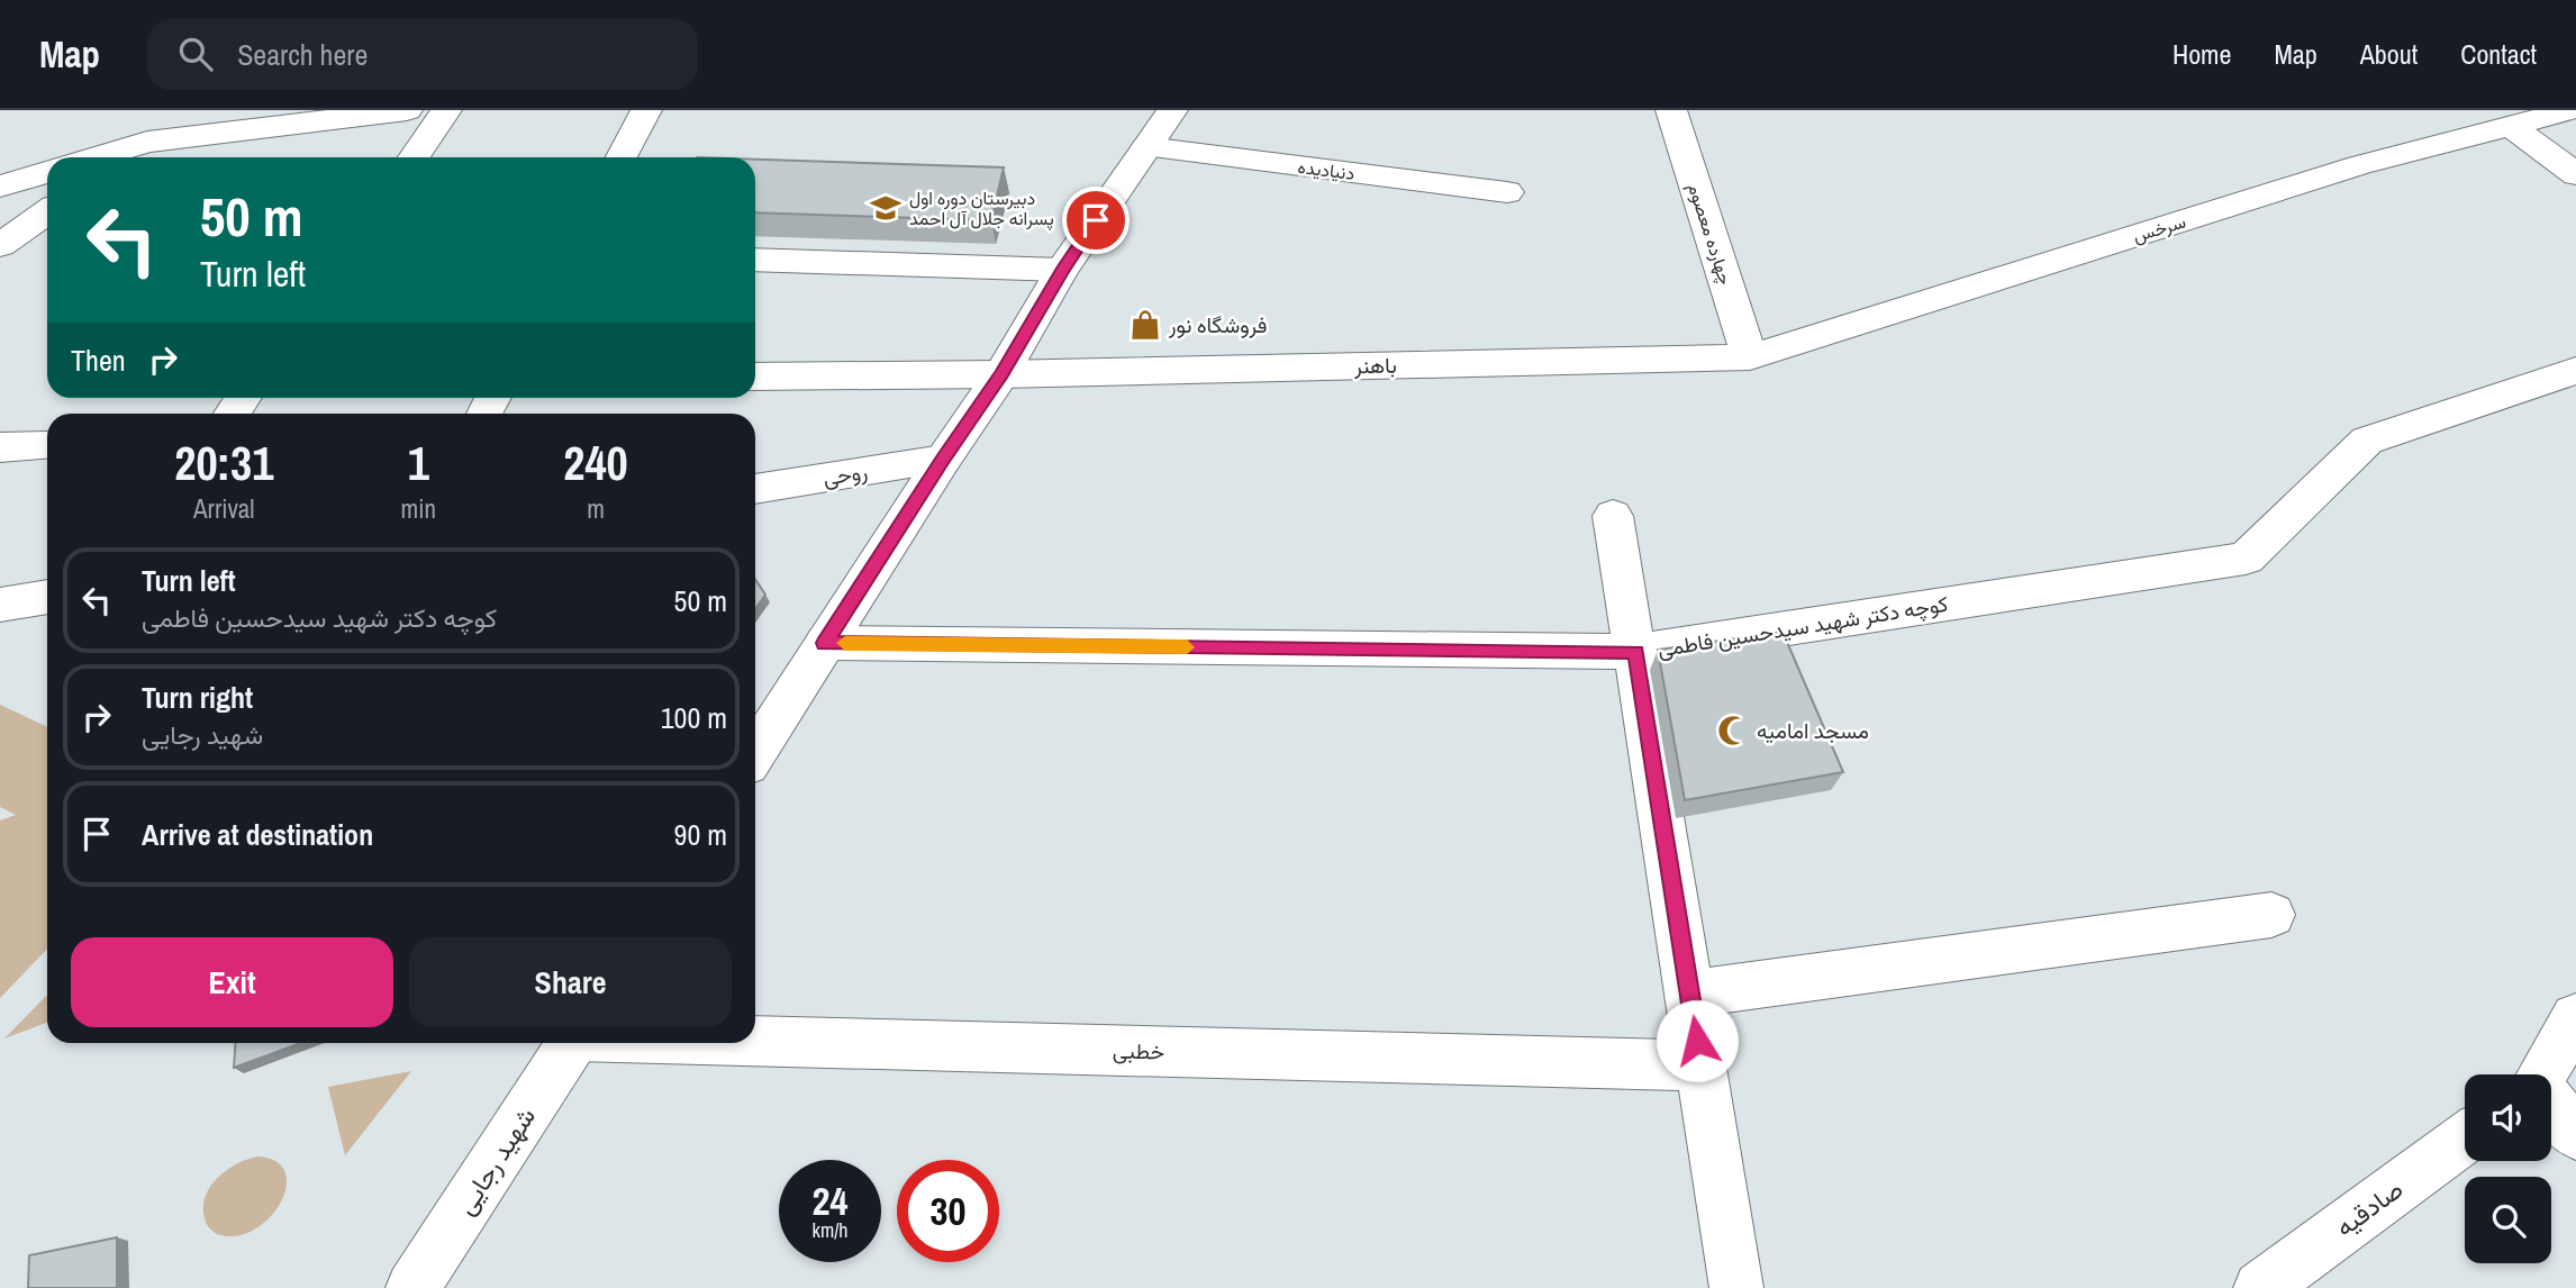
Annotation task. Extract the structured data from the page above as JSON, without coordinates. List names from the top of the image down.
{
  "streets": {
    "street": [
      "دنیادیده",
      "سرخس",
      "چهارده معصوم",
      "باهنر",
      "روحی",
      "کوچه دکتر شهید سیدحسین فاطمی",
      "خطبی",
      "شهید رجایی",
      "صادقیه"
    ]
  },
  "crossings": [
    ["سرخس", "چهارده معصوم"],
    ["سرخس", "باهنر"],
    ["چهارده معصوم", "باهنر"]
  ],
  "places": {
    "school or university": ["دبیرستان دوره اول پسرانه جلال آل احمد"],
    "shop": ["فروشگاه نور"],
    "mosque": ["مسجد امامیه"]
  },
  "page": {
    "header": "Map",
    "search": "Search here",
    "nav": [
      "Home",
      "Map",
      "About",
      "Contact"
    ],
    "turn": ["50 m", "Turn left"],
    "then": "Then",
    "eta": [
      "20:31",
      "Arrival",
      "1",
      "min",
      "240",
      "m"
    ],
    "list": [
      {
        "name": "Turn left",
        "note": "کوچه دکتر شهید سیدحسین فاطمی",
        "value": "50 m"
      },
      {
        "name": "Turn right",
        "note": "شهید رجایی",
        "value": "100 m"
      },
      {
        "name": "Arrive at destination",
        "value": "90 m"
      }
    ],
    "buttons": ["Exit", "Share"],
    "speed": "24 km/h",
    "limit": "30"
  }
}
